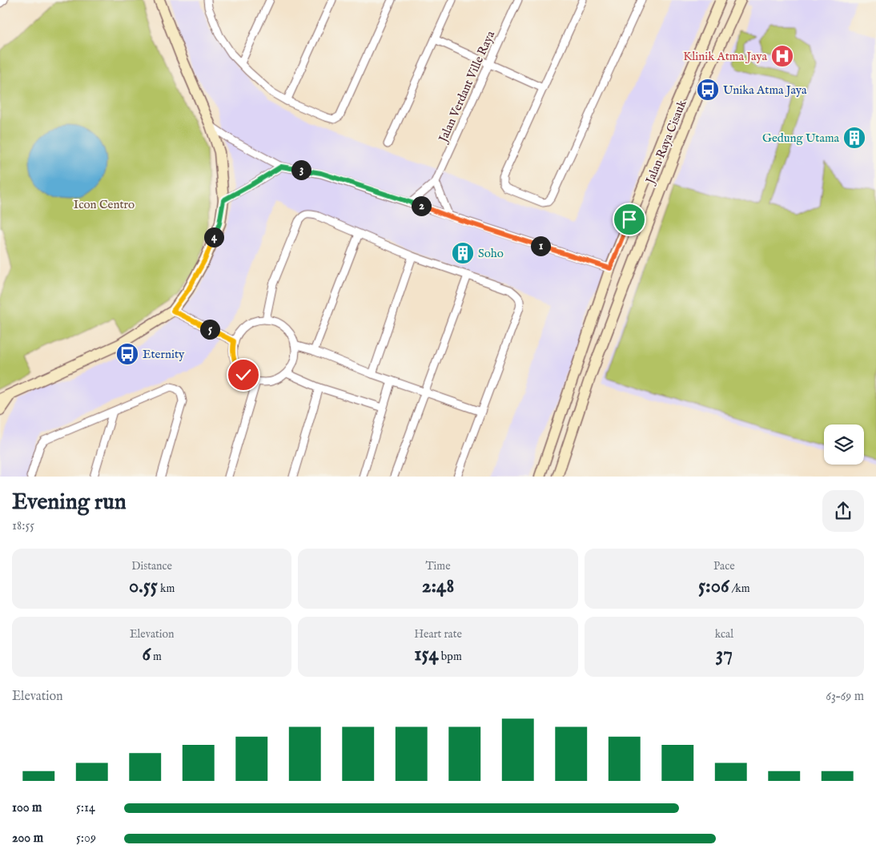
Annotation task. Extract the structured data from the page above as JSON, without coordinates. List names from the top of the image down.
{
  "streets": {
    "main road": ["Jalan Raya Cisauk"],
    "street": ["Jalan Verdant Ville Raya"]
  },
  "parks": ["Icon Centro"],
  "places": {
    "hospital": ["Klinik Atma Jaya"],
    "bus stop": ["Unika Atma Jaya", "Eternity"],
    "building": ["Gedung Utama", "Soho"]
  },
  "page": {
    "pins": [
      "3",
      "2",
      "4",
      "1",
      "5"
    ],
    "heading": ["Evening run", "18:55"],
    "stats": [
      ["Distance", "0.55 km"],
      ["Time", "2:48"],
      ["Pace", "5:06 /km"],
      ["Elevation", "6 m"],
      ["Heart rate", "154 bpm"],
      ["kcal", "37"]
    ],
    "chart": ["Elevation", "63–69 m"],
    "list": [
      {
        "name": "100 m",
        "note": "5:14"
      },
      {
        "name": "200 m",
        "note": "5:09"
      }
    ]
  }
}
